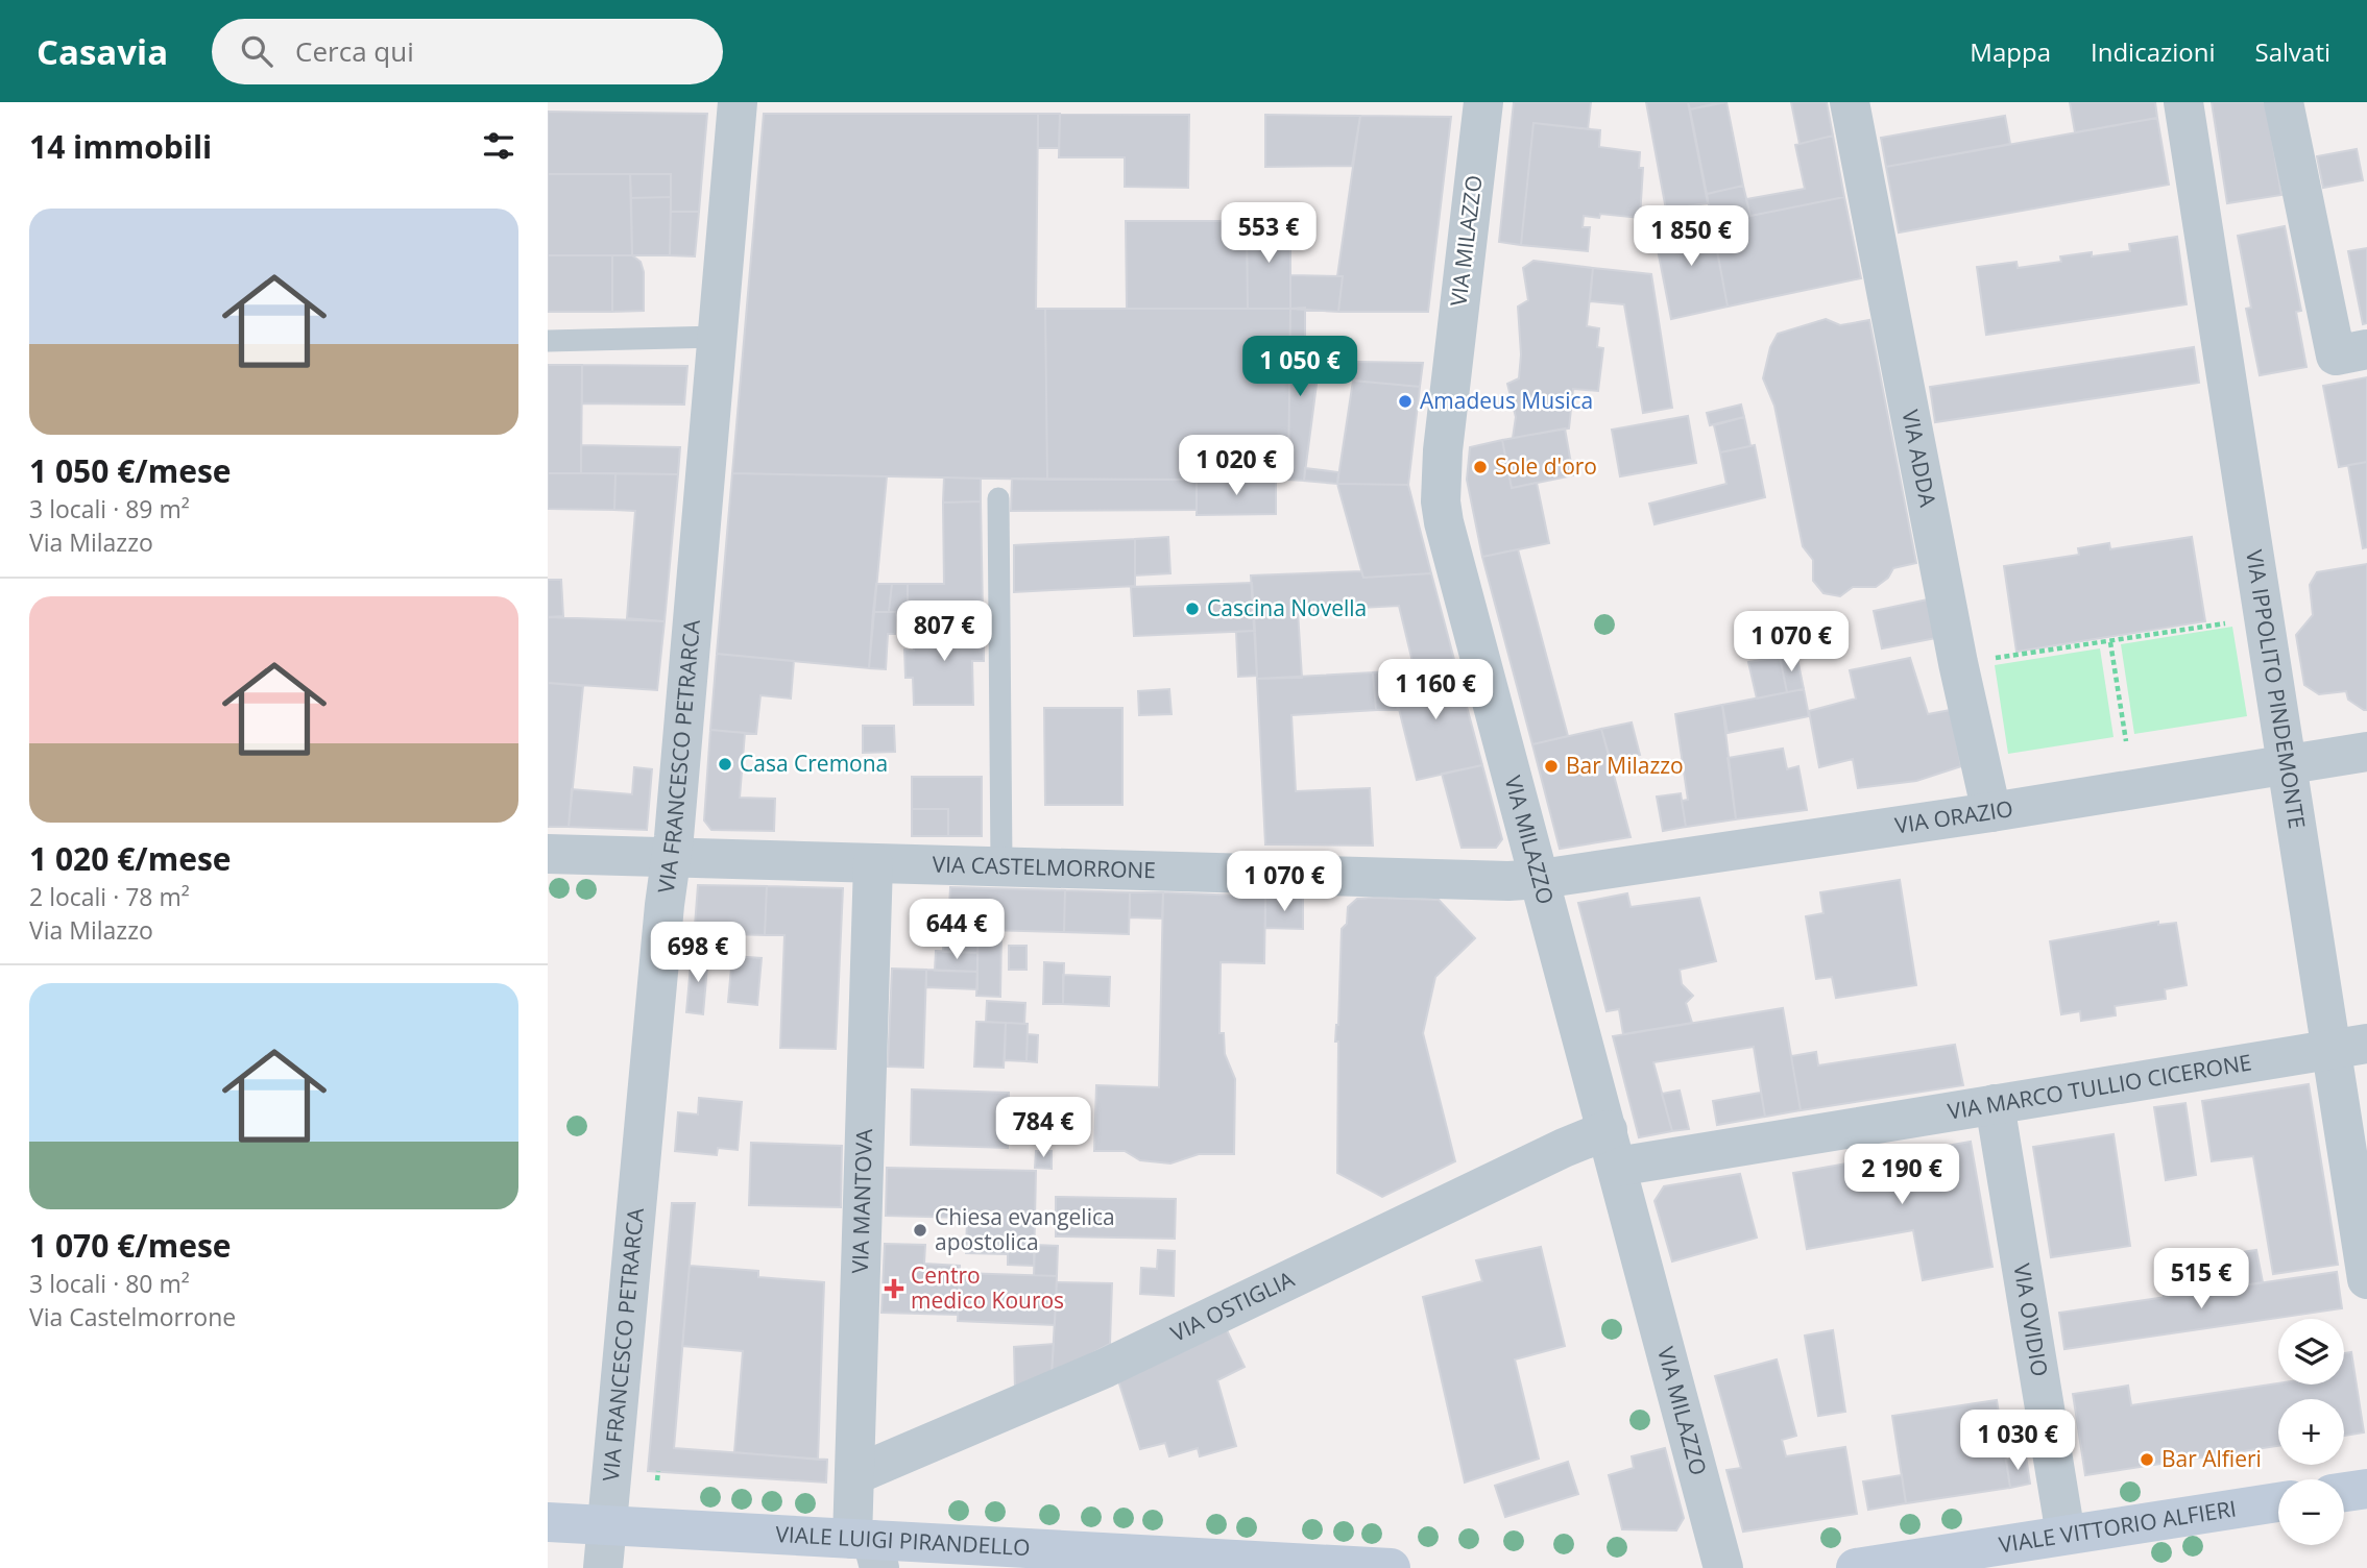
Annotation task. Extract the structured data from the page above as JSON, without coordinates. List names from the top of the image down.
{
  "streets": {
    "main road": ["VIALE VITTORIO ALFIERI", "VIALE LUIGI PIRANDELLO"],
    "street": [
      "VIA MILAZZO",
      "VIA ADDA",
      "VIA IPPOLITO PINDEMONTE",
      "VIA FRANCESCO PETRARCA",
      "VIA ORAZIO",
      "VIA CASTELMORRONE",
      "VIA MARCO TULLIO CICERONE",
      "VIA MANTOVA",
      "VIA OSTIGLIA",
      "VIA OVIDIO"
    ]
  },
  "crossings": [
    ["VIA MILAZZO", "VIA ORAZIO"],
    ["VIA MILAZZO", "VIA CASTELMORRONE"],
    ["VIA MILAZZO", "VIA MARCO TULLIO CICERONE"],
    ["VIA MILAZZO", "VIA OSTIGLIA"],
    ["VIA ADDA", "VIA ORAZIO"],
    ["VIA IPPOLITO PINDEMONTE", "VIA ORAZIO"],
    ["VIA IPPOLITO PINDEMONTE", "VIA MARCO TULLIO CICERONE"],
    ["VIA FRANCESCO PETRARCA", "VIA CASTELMORRONE"],
    ["VIA FRANCESCO PETRARCA", "VIALE LUIGI PIRANDELLO"],
    ["VIA ORAZIO", "VIA CASTELMORRONE"],
    ["VIA CASTELMORRONE", "VIA MANTOVA"],
    ["VIA MARCO TULLIO CICERONE", "VIA OSTIGLIA"],
    ["VIA MARCO TULLIO CICERONE", "VIA OVIDIO"],
    ["VIA MANTOVA", "VIA OSTIGLIA"],
    ["VIA MANTOVA", "VIALE LUIGI PIRANDELLO"],
    ["VIA OVIDIO", "VIALE VITTORIO ALFIERI"]
  ],
  "places": {
    "other": [
      "Amadeus Musica",
      "Sole d'oro",
      "Cascina Novella",
      "Casa Cremona",
      "Bar Milazzo",
      "Chiesa evangelica apostolica",
      "Bar Alfieri"
    ],
    "health": ["Centro medico Kouros"]
  },
  "page": {
    "header": "Casavia",
    "search": "Cerca qui",
    "nav": ["Mappa", "Indicazioni", "Salvati"],
    "heading": "14 immobili",
    "list": [
      {
        "name": "1 050 €/mese",
        "note": "3 locali · 89 m² · Via Milazzo"
      },
      {
        "name": "1 020 €/mese",
        "note": "2 locali · 78 m² · Via Milazzo"
      },
      {
        "name": "1 070 €/mese",
        "note": "3 locali · 80 m² · Via Castelmorrone"
      }
    ],
    "price": [
      "553 €",
      "1 850 €",
      "1 050 €",
      "1 020 €",
      "807 €",
      "1 070 €",
      "1 160 €",
      "1 070 €",
      "644 €",
      "698 €",
      "784 €",
      "2 190 €",
      "515 €",
      "1 030 €"
    ],
    "map_buttons": ["+", "−"]
  }
}
